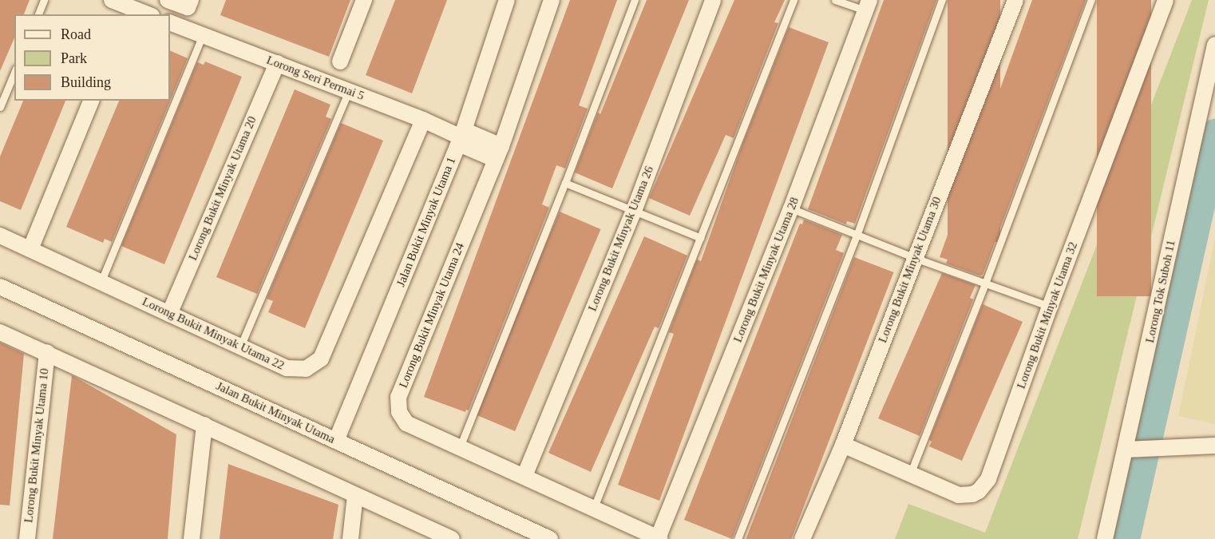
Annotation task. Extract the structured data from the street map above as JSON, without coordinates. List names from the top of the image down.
{
  "streets": {
    "street": [
      "Lorong Seri Permai 5",
      "Lorong Bukit Minyak Utama 20",
      "Jalan Bukit Minyak Utama 1",
      "Lorong Bukit Minyak Utama 26",
      "Lorong Bukit Minyak Utama 28",
      "Lorong Bukit Minyak Utama 30",
      "Lorong Tok Suboh 11",
      "Lorong Bukit Minyak Utama 24",
      "Lorong Bukit Minyak Utama 32",
      "Lorong Bukit Minyak Utama 22",
      "Jalan Bukit Minyak Utama",
      "Lorong Bukit Minyak Utama 10"
    ]
  },
  "crossings": [
    ["Lorong Seri Permai 5", "Lorong Bukit Minyak Utama 20"],
    ["Lorong Seri Permai 5", "Jalan Bukit Minyak Utama 1"],
    ["Lorong Seri Permai 5", "Lorong Bukit Minyak Utama 24"],
    ["Lorong Seri Permai 5", "Lorong Bukit Minyak Utama 22"],
    ["Lorong Bukit Minyak Utama 20", "Lorong Bukit Minyak Utama 22"],
    ["Jalan Bukit Minyak Utama 1", "Jalan Bukit Minyak Utama"],
    ["Lorong Bukit Minyak Utama 26", "Lorong Bukit Minyak Utama 24"],
    ["Lorong Bukit Minyak Utama 28", "Lorong Bukit Minyak Utama 24"],
    ["Lorong Bukit Minyak Utama 30", "Lorong Bukit Minyak Utama 32"]
  ],
  "legend": ["Road", "Park", "Building"]
}
